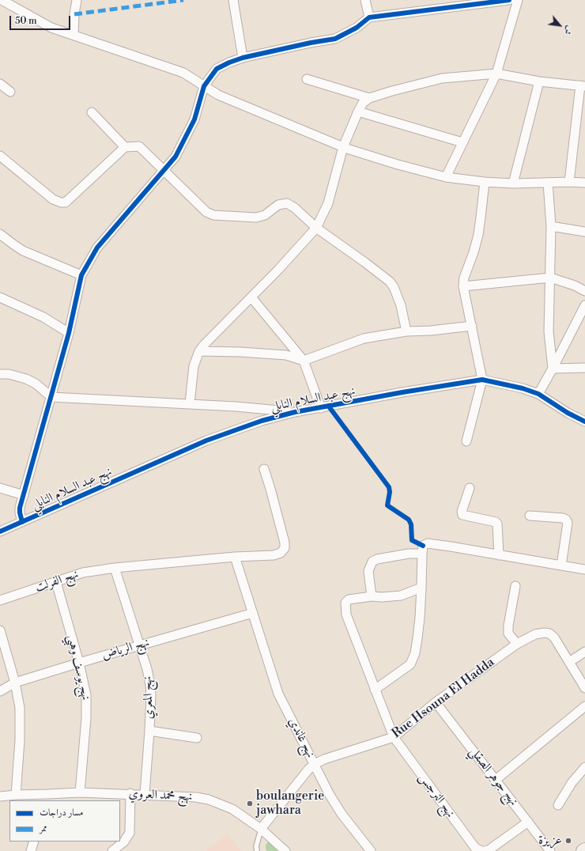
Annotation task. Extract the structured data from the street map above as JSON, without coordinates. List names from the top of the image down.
{
  "streets": {
    "street": [
      "نهج عبد السلام النابلي",
      "نهج الفرلت",
      "نهج الرياض",
      "نهج يوسف وهبي",
      "نهج المعري",
      "Rue Hsouna El Hadda",
      "نهج غاندي",
      "نهج جوهر الصقلي",
      "نهج محمد العروي",
      "نهج النرجس"
    ]
  },
  "crossings": [
    ["نهج الفرلت", "نهج يوسف وهبي"],
    ["نهج الفرلت", "نهج المعري"],
    ["نهج الفرلت", "نهج غاندي"],
    ["نهج الرياض", "نهج يوسف وهبي"],
    ["نهج الرياض", "نهج المعري"],
    ["نهج الرياض", "نهج غاندي"],
    ["نهج يوسف وهبي", "نهج محمد العروي"],
    ["نهج المعري", "نهج محمد العروي"],
    ["Rue Hsouna El Hadda", "نهج غاندي"],
    ["Rue Hsouna El Hadda", "نهج جوهر الصقلي"],
    ["Rue Hsouna El Hadda", "نهج محمد العروي"],
    ["Rue Hsouna El Hadda", "نهج النرجس"]
  ],
  "places": ["boulangerie jawhara", "عزيزة"],
  "legend": ["مسار دراجات", "ممر"],
  "scale_bar": "50 m",
  "north": "bottom right"
}
